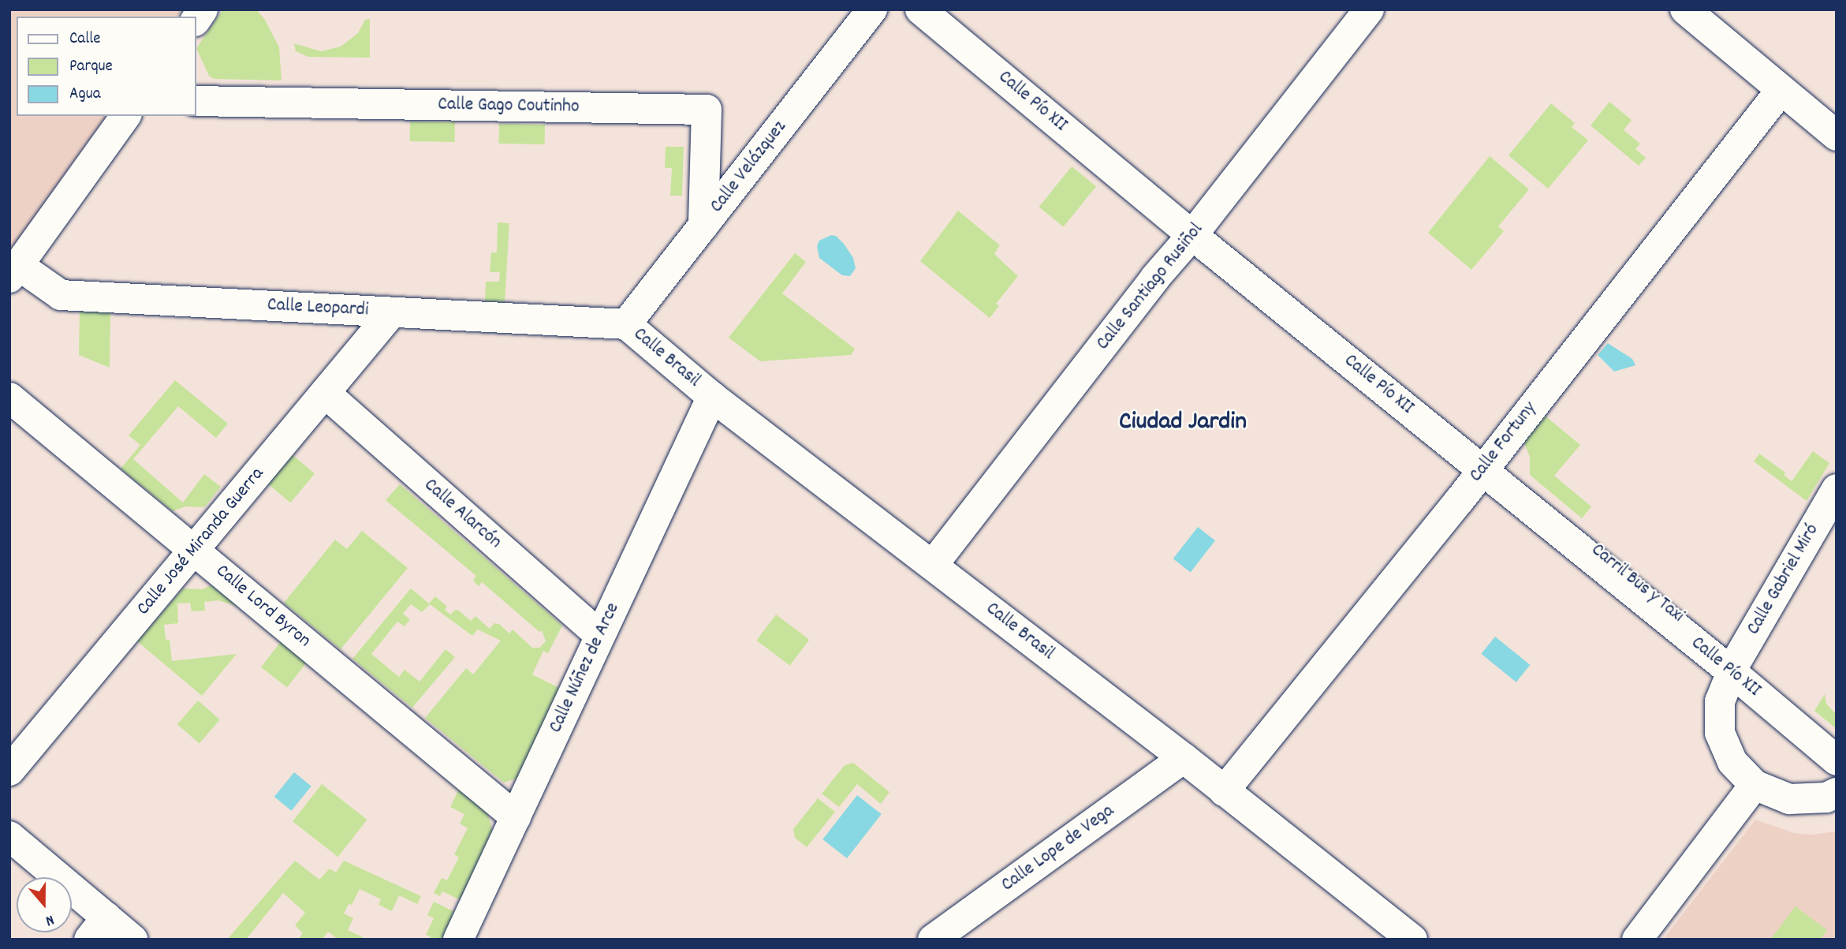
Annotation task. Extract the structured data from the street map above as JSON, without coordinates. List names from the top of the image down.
{
  "streets": {
    "street": [
      "Calle Pío XII",
      "Calle Gago Coutinho",
      "Calle Velázquez",
      "Calle Santiago Rusiñol",
      "Calle Leopardi",
      "Calle Brasil",
      "Calle Fortuny",
      "Calle Alarcón",
      "Calle José Miranda Guerra",
      "Calle Gabriel Miró",
      "Carril Bus y Taxi",
      "Calle Lord Byron",
      "Calle Núñez de Arce",
      "Calle Lope de Vega"
    ]
  },
  "crossings": [
    ["Calle Pío XII", "Calle Santiago Rusiñol"],
    ["Calle Pío XII", "Calle Fortuny"],
    ["Calle Pío XII", "Calle Gabriel Miró"],
    ["Calle Pío XII", "Carril Bus y Taxi"],
    ["Calle Gago Coutinho", "Calle Velázquez"],
    ["Calle Velázquez", "Calle Leopardi"],
    ["Calle Velázquez", "Calle Brasil"],
    ["Calle Santiago Rusiñol", "Calle Brasil"],
    ["Calle Leopardi", "Calle Brasil"],
    ["Calle Leopardi", "Calle José Miranda Guerra"],
    ["Calle Brasil", "Calle Fortuny"],
    ["Calle Brasil", "Calle Núñez de Arce"],
    ["Calle Brasil", "Calle Lope de Vega"],
    ["Calle Fortuny", "Carril Bus y Taxi"],
    ["Calle Alarcón", "Calle José Miranda Guerra"],
    ["Calle Alarcón", "Calle Núñez de Arce"],
    ["Calle José Miranda Guerra", "Calle Lord Byron"],
    ["Calle Gabriel Miró", "Carril Bus y Taxi"],
    ["Calle Lord Byron", "Calle Núñez de Arce"]
  ],
  "districts": ["Ciudad Jardin"],
  "legend": ["Calle", "Parque", "Agua"],
  "north": "bottom"
}
